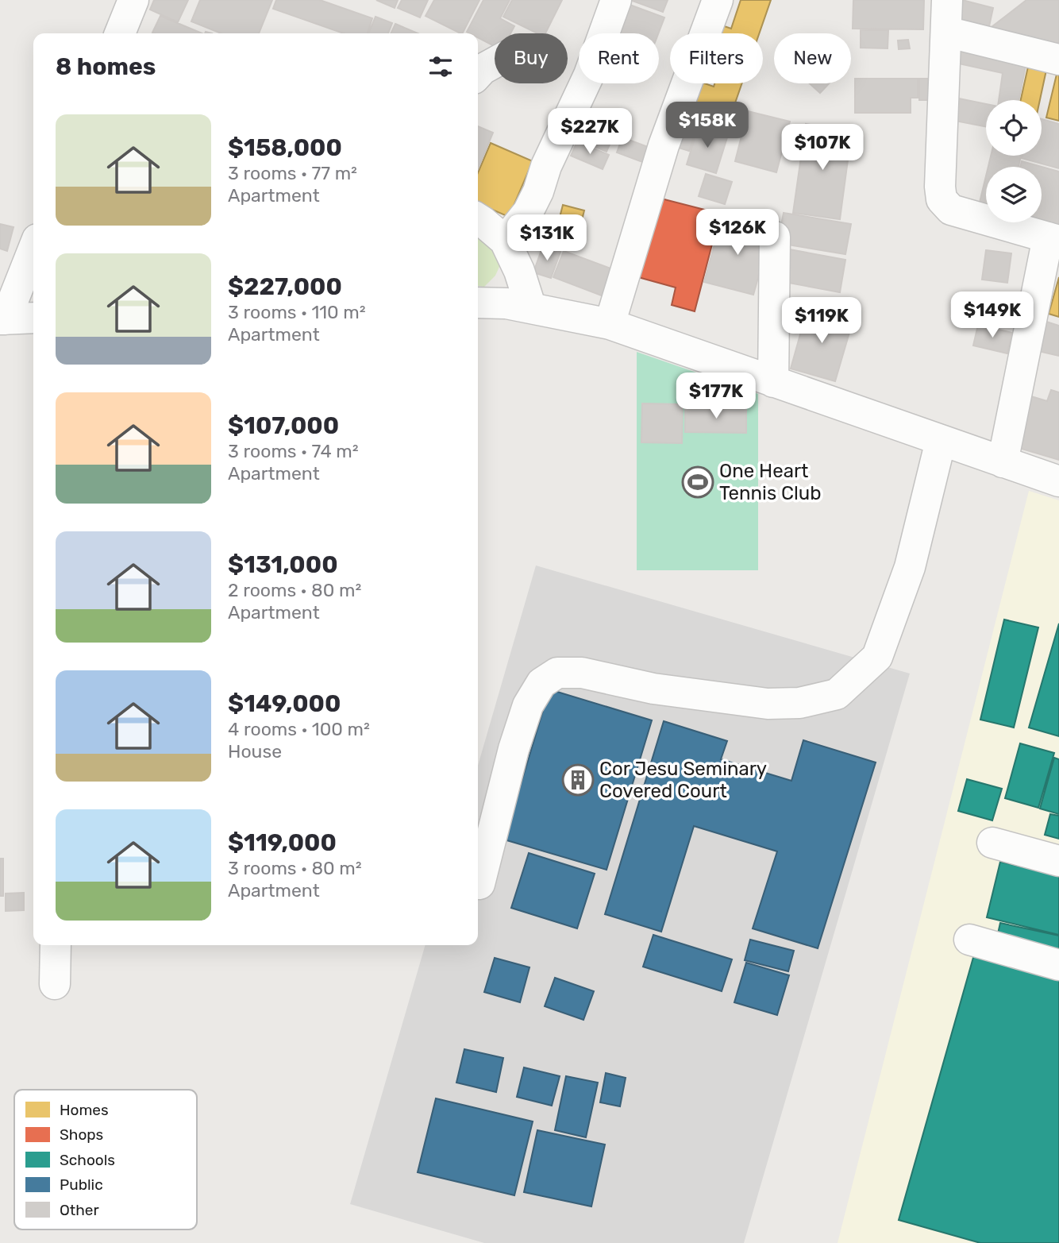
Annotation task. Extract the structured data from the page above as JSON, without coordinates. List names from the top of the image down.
{
  "places": {
    "sports": ["One Heart Tennis Club"],
    "building": ["Cor Jesu Seminary Covered Court"]
  },
  "legend": [
    "Homes",
    "Shops",
    "Schools",
    "Public",
    "Other"
  ],
  "page": {
    "chip": [
      "Buy",
      "Rent",
      "Filters",
      "New"
    ],
    "heading": "8 homes",
    "list": [
      {
        "name": "$158,000",
        "note": "3 rooms · 77 m² · Apartment"
      },
      {
        "name": "$227,000",
        "note": "3 rooms · 110 m² · Apartment"
      },
      {
        "name": "$107,000",
        "note": "3 rooms · 74 m² · Apartment"
      },
      {
        "name": "$131,000",
        "note": "2 rooms · 80 m² · Apartment"
      },
      {
        "name": "$149,000",
        "note": "4 rooms · 100 m² · House"
      },
      {
        "name": "$119,000",
        "note": "3 rooms · 80 m² · Apartment"
      }
    ],
    "price": [
      "$158K",
      "$227K",
      "$107K",
      "$126K",
      "$131K",
      "$149K",
      "$119K",
      "$177K"
    ]
  }
}
